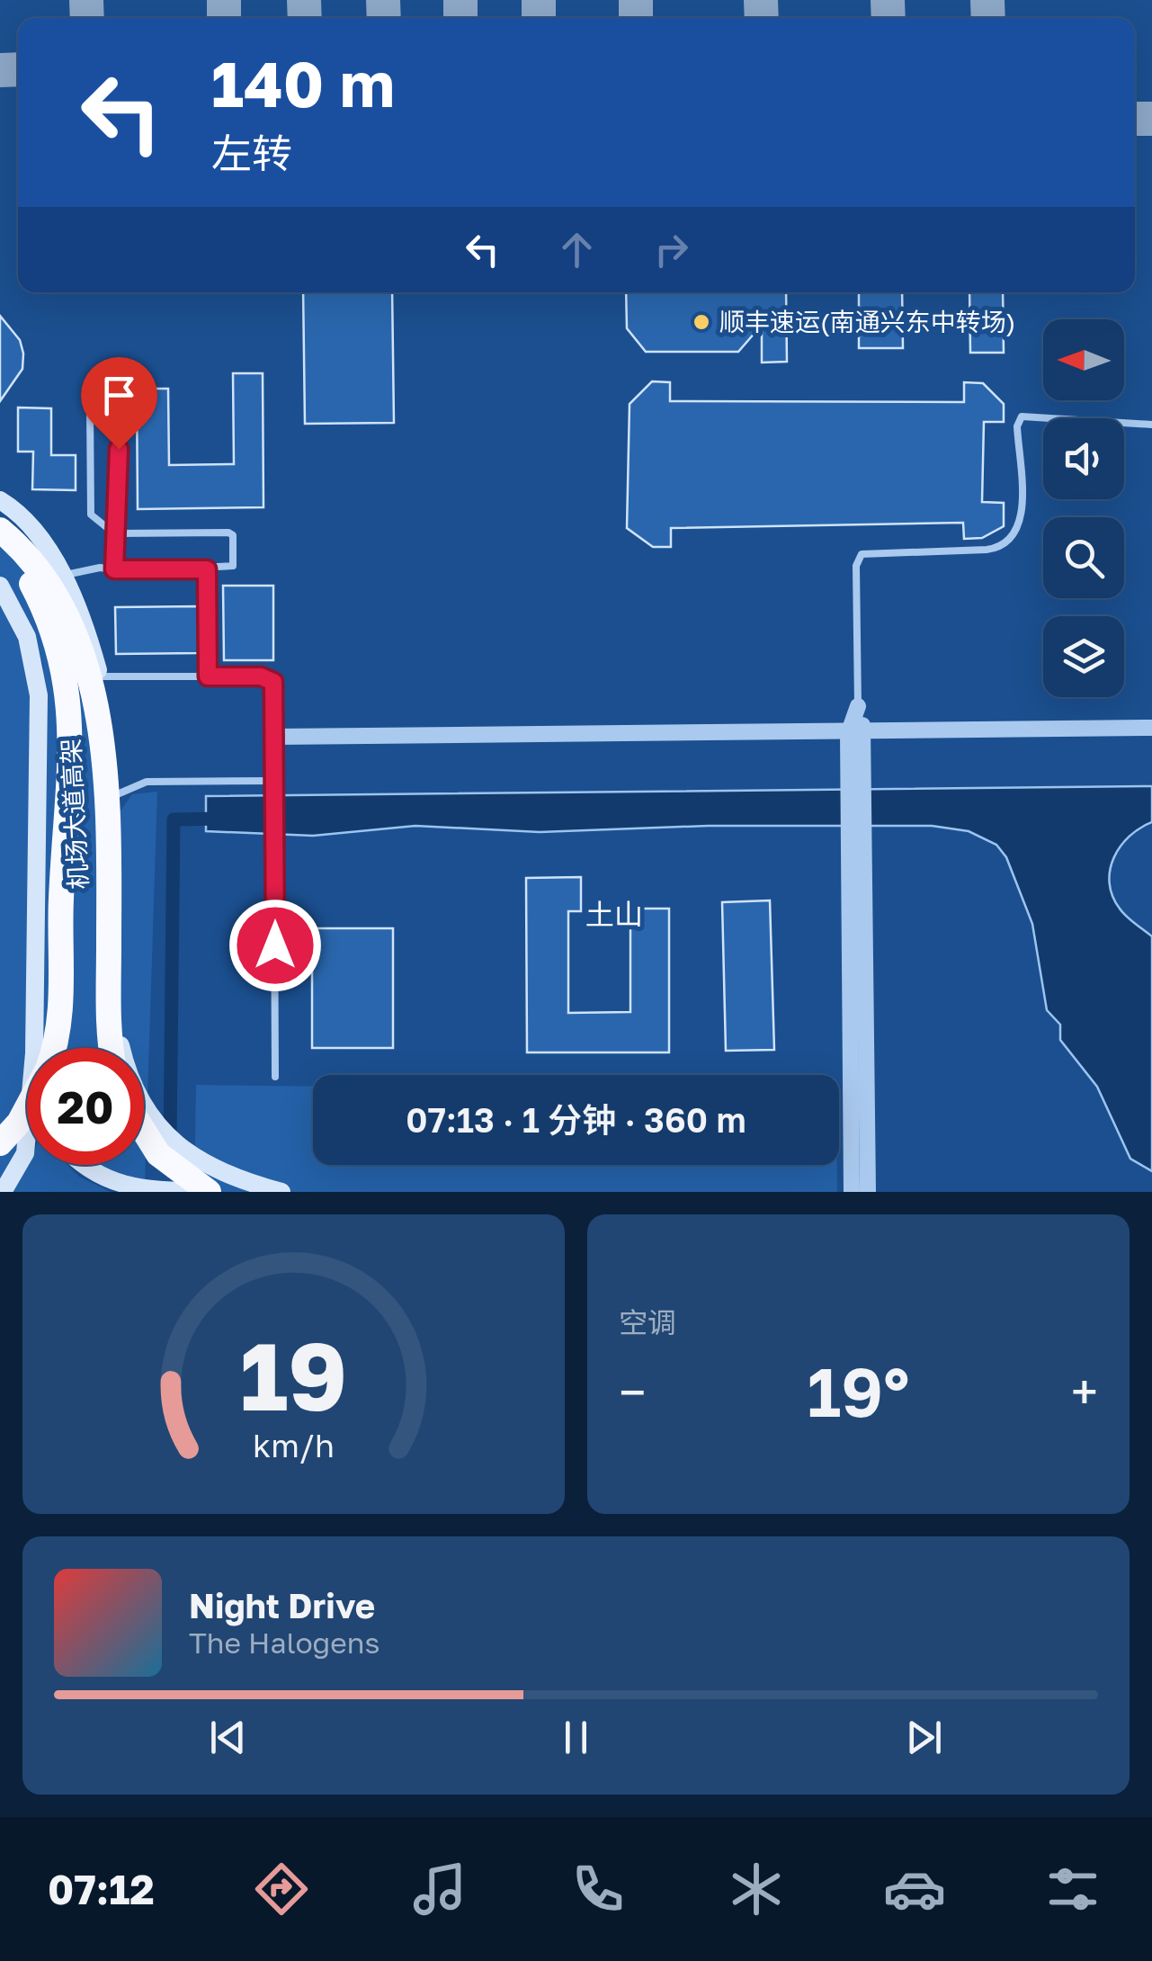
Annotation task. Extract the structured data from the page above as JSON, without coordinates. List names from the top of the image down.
{
  "streets": {
    "highway": ["机场大道高架"]
  },
  "districts": ["土山"],
  "places": ["顺丰速运(南通兴东中转场)"],
  "north": "left",
  "page": {
    "turn": ["140 m", "左转"],
    "limit": "20",
    "trip": "07:13 · 1 分钟 · 360 m",
    "tile": "空调",
    "heat": ["−", "19°", "+"],
    "song": ["Night Drive", "The Halogens"],
    "tabs": "07:12",
    "gauge": ["19", "km/h"]
  }
}
